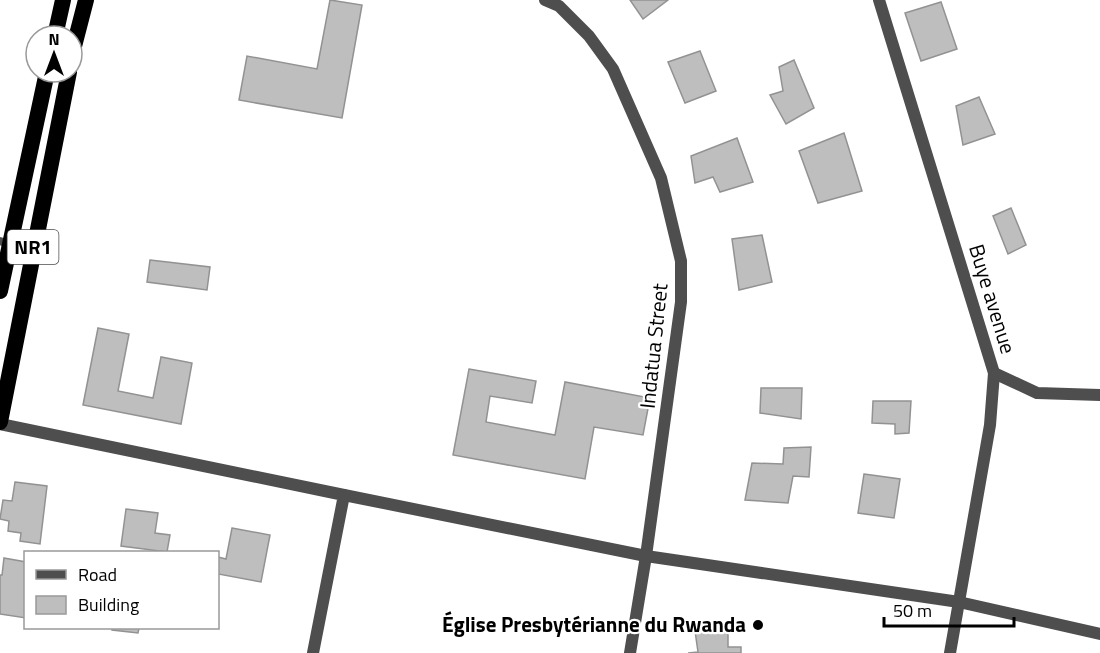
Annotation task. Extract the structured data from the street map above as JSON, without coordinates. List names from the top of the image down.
{
  "streets": {
    "highway": ["NR1"],
    "street": ["Buye avenue", "Indatua Street"]
  },
  "places": ["Église Presbytérianne du Rwanda"],
  "legend": ["Road", "Building"],
  "scale_bar": "50 m",
  "north": "top"
}
